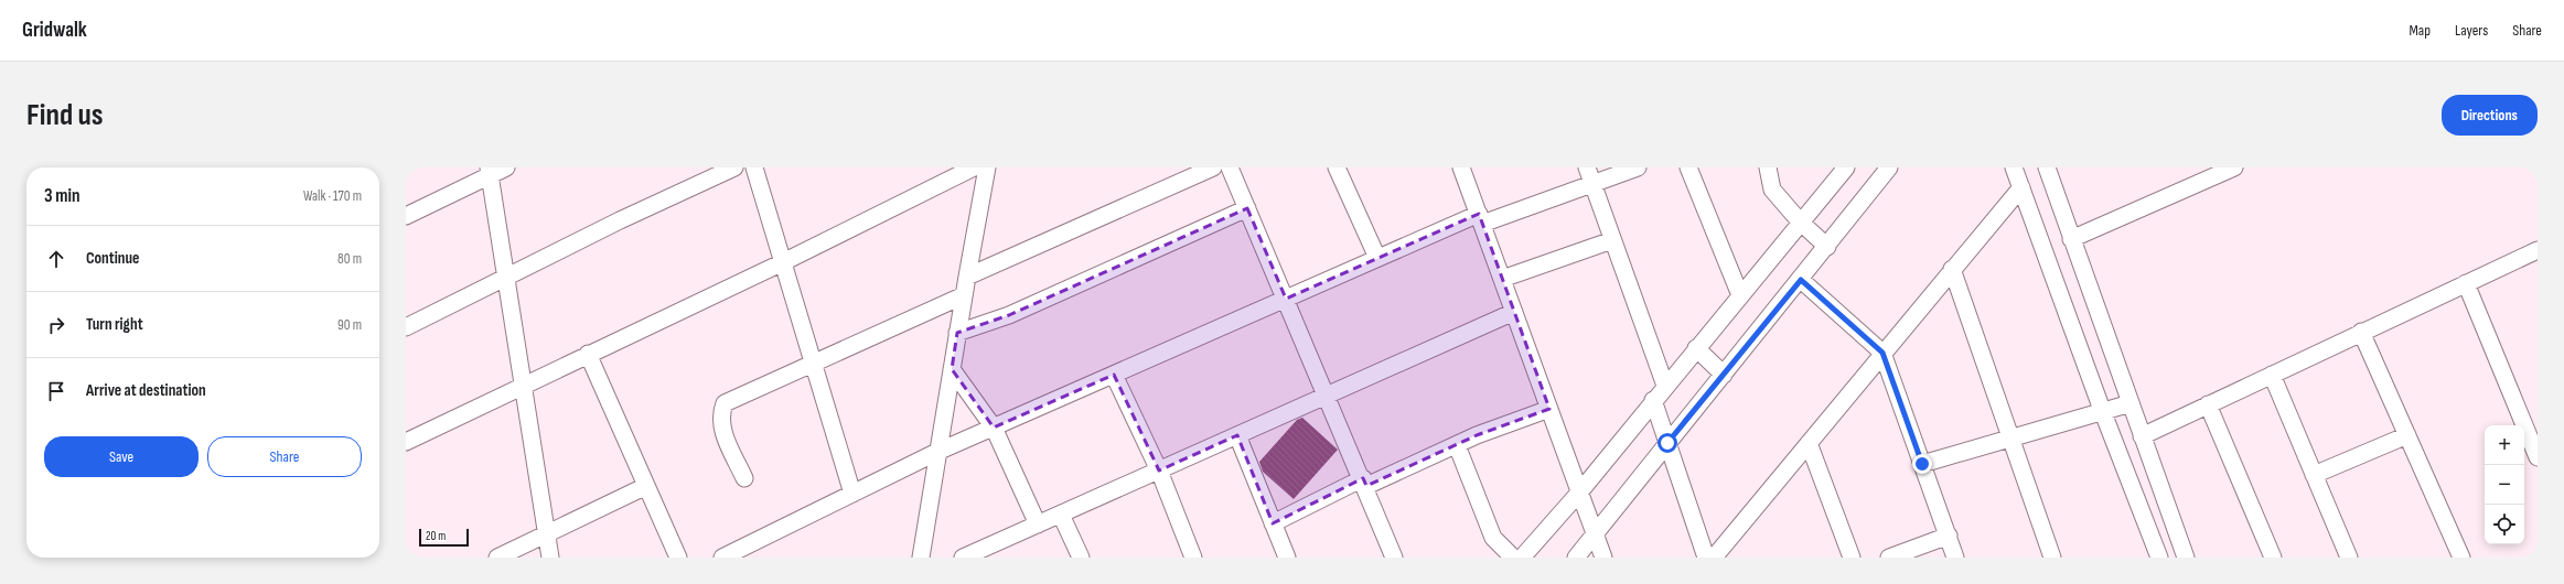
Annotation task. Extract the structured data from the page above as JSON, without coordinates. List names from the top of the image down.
{
  "scale_bar": "20 m",
  "page": {
    "header": "Gridwalk",
    "nav": ["Map", "Layers", "Share"],
    "buttons": [
      "Directions",
      ["Save", "Share"]
    ],
    "title": "Find us",
    "heading": ["3 min", "Walk · 170 m"],
    "list": [
      ["Continue", "80 m"],
      ["Turn right", "90 m"],
      "Arrive at destination"
    ],
    "map_buttons": ["+", "−"],
    "scale": "20 m"
  }
}
